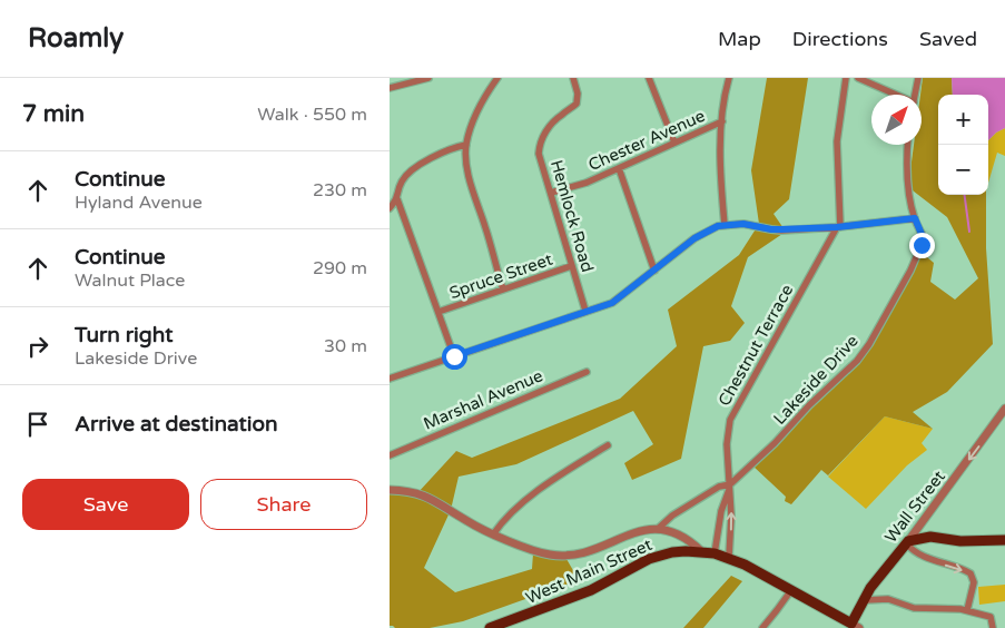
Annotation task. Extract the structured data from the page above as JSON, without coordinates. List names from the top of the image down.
{
  "streets": {
    "main road": ["Wall Street", "West Main Street"],
    "street": [
      "Chester Avenue",
      "Hemlock Road",
      "Spruce Street",
      "Chestnut Terrace",
      "Lakeside Drive",
      "Marshal Avenue"
    ]
  },
  "crossings": [
    ["Chester Avenue", "Hemlock Road"],
    ["Hemlock Road", "Spruce Street"],
    ["Chestnut Terrace", "Lakeside Drive"],
    ["Chestnut Terrace", "West Main Street"],
    ["Wall Street", "West Main Street"]
  ],
  "one_way": ["Wall Street"],
  "north": "top right",
  "page": {
    "header": "Roamly",
    "nav": ["Map", "Directions", "Saved"],
    "heading": ["7 min", "Walk · 550 m"],
    "map_buttons": ["+", "−"],
    "list": [
      ["Continue", "Hyland Avenue", "230 m"],
      ["Continue", "Walnut Place", "290 m"],
      ["Turn right", "Lakeside Drive", "30 m"],
      "Arrive at destination"
    ],
    "buttons": ["Save", "Share"]
  }
}
